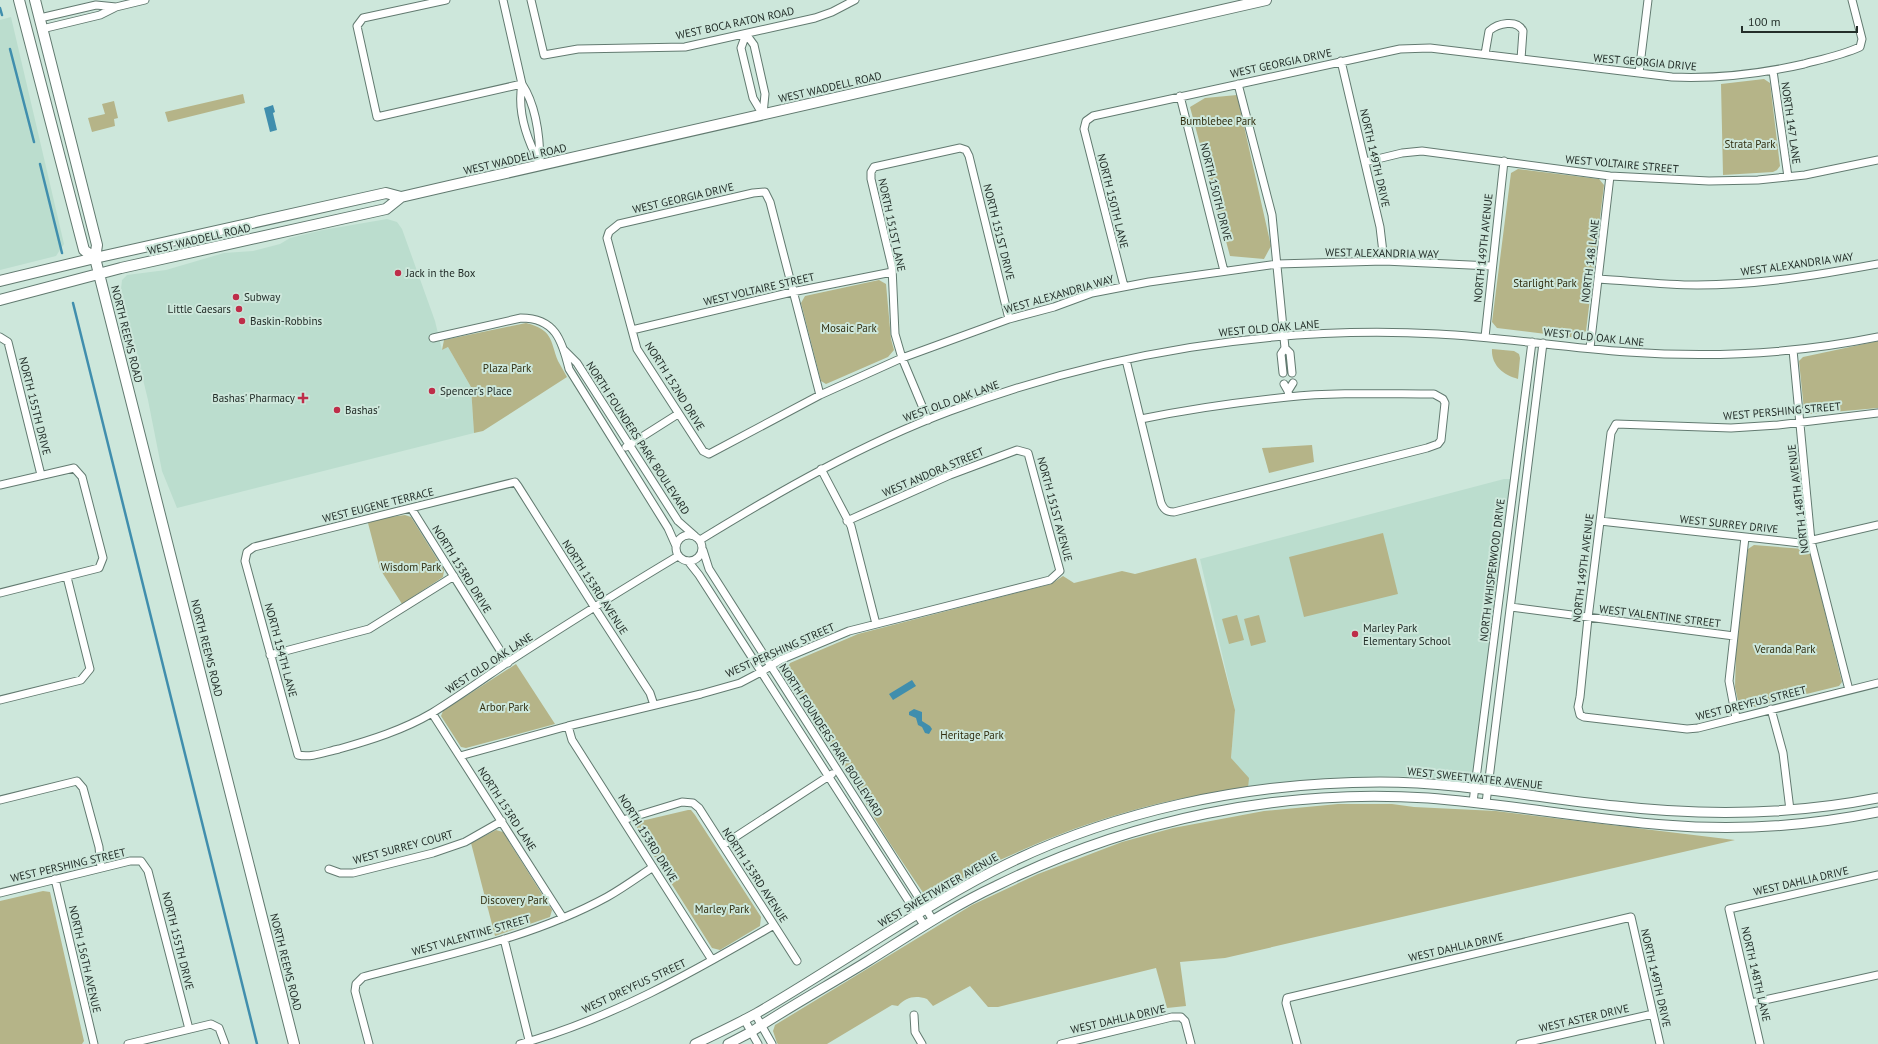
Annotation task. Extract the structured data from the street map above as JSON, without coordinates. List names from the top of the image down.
{
  "streets": {
    "main road": ["WEST WADDELL ROAD", "NORTH REEMS ROAD"],
    "street": [
      "WEST BOCA RATON ROAD",
      "WEST GEORGIA DRIVE",
      "NORTH 147 LANE",
      "NORTH 149TH DRIVE",
      "WEST VOLTAIRE STREET",
      "NORTH 150TH DRIVE",
      "NORTH 150TH LANE",
      "NORTH 151ST LANE",
      "NORTH 151ST DRIVE",
      "NORTH 149TH AVENUE",
      "WEST ALEXANDRIA WAY",
      "NORTH 148 LANE",
      "WEST OLD OAK LANE",
      "NORTH 152ND DRIVE",
      "NORTH 155TH DRIVE",
      "WEST PERSHING STREET",
      "NORTH FOUNDERS PARK BOULEVARD",
      "WEST ANDORA STREET",
      "NORTH 148TH AVENUE",
      "WEST EUGENE TERRACE",
      "NORTH 151ST AVENUE",
      "WEST SURREY DRIVE",
      "NORTH 153RD DRIVE",
      "NORTH WHISPERWOOD DRIVE",
      "NORTH 153RD AVENUE",
      "WEST VALENTINE STREET",
      "NORTH 154TH LANE",
      "WEST DREYFUS STREET",
      "WEST SWEETWATER AVENUE",
      "NORTH 153RD LANE",
      "WEST SURREY COURT",
      "WEST DAHLIA DRIVE",
      "NORTH 156TH AVENUE",
      "NORTH 148TH LANE",
      "WEST ASTER DRIVE"
    ]
  },
  "crossings": [
    ["WEST GEORGIA DRIVE", "NORTH 147 LANE"],
    ["WEST GEORGIA DRIVE", "NORTH 149TH DRIVE"],
    ["WEST GEORGIA DRIVE", "WEST VOLTAIRE STREET"],
    ["WEST GEORGIA DRIVE", "NORTH 150TH DRIVE"],
    ["WEST GEORGIA DRIVE", "NORTH 150TH LANE"],
    ["WEST GEORGIA DRIVE", "NORTH 152ND DRIVE"],
    ["WEST WADDELL ROAD", "NORTH REEMS ROAD"],
    ["NORTH 147 LANE", "WEST VOLTAIRE STREET"],
    ["NORTH 149TH DRIVE", "WEST VOLTAIRE STREET"],
    ["NORTH 149TH DRIVE", "WEST ALEXANDRIA WAY"],
    ["NORTH 149TH DRIVE", "WEST DAHLIA DRIVE"],
    ["NORTH 149TH DRIVE", "WEST ASTER DRIVE"],
    ["WEST VOLTAIRE STREET", "NORTH 151ST LANE"],
    ["WEST VOLTAIRE STREET", "NORTH 149TH AVENUE"],
    ["WEST VOLTAIRE STREET", "NORTH 148 LANE"],
    ["WEST VOLTAIRE STREET", "NORTH 152ND DRIVE"],
    ["NORTH 150TH DRIVE", "WEST ALEXANDRIA WAY"],
    ["NORTH 150TH LANE", "WEST ALEXANDRIA WAY"],
    ["NORTH 151ST LANE", "NORTH 151ST DRIVE"],
    ["NORTH 151ST LANE", "WEST ALEXANDRIA WAY"],
    ["NORTH 151ST LANE", "WEST OLD OAK LANE"],
    ["NORTH 151ST DRIVE", "WEST ALEXANDRIA WAY"],
    ["NORTH 149TH AVENUE", "WEST ALEXANDRIA WAY"],
    ["NORTH 149TH AVENUE", "WEST OLD OAK LANE"],
    ["NORTH 149TH AVENUE", "WEST PERSHING STREET"],
    ["NORTH 149TH AVENUE", "WEST SURREY DRIVE"],
    ["NORTH 149TH AVENUE", "WEST VALENTINE STREET"],
    ["NORTH 149TH AVENUE", "WEST DREYFUS STREET"],
    ["WEST ALEXANDRIA WAY", "NORTH 148 LANE"],
    ["WEST ALEXANDRIA WAY", "NORTH 152ND DRIVE"],
    ["NORTH 148 LANE", "WEST OLD OAK LANE"],
    ["WEST OLD OAK LANE", "NORTH FOUNDERS PARK BOULEVARD"],
    ["WEST OLD OAK LANE", "NORTH 148TH AVENUE"],
    ["WEST OLD OAK LANE", "NORTH 153RD DRIVE"],
    ["WEST OLD OAK LANE", "NORTH WHISPERWOOD DRIVE"],
    ["WEST OLD OAK LANE", "NORTH 153RD AVENUE"],
    ["WEST OLD OAK LANE", "NORTH 154TH LANE"],
    ["WEST OLD OAK LANE", "NORTH 153RD LANE"],
    ["NORTH 155TH DRIVE", "WEST PERSHING STREET"],
    ["WEST PERSHING STREET", "NORTH FOUNDERS PARK BOULEVARD"],
    ["WEST PERSHING STREET", "NORTH 148TH AVENUE"],
    ["WEST PERSHING STREET", "NORTH 151ST AVENUE"],
    ["WEST PERSHING STREET", "NORTH 153RD DRIVE"],
    ["WEST PERSHING STREET", "NORTH 153RD AVENUE"],
    ["WEST PERSHING STREET", "NORTH 153RD LANE"],
    ["WEST PERSHING STREET", "NORTH 156TH AVENUE"],
    ["NORTH FOUNDERS PARK BOULEVARD", "WEST SWEETWATER AVENUE"],
    ["WEST ANDORA STREET", "NORTH 151ST AVENUE"],
    ["NORTH 148TH AVENUE", "WEST SURREY DRIVE"],
    ["NORTH 148TH AVENUE", "WEST DREYFUS STREET"],
    ["WEST EUGENE TERRACE", "NORTH 153RD DRIVE"],
    ["WEST EUGENE TERRACE", "NORTH 153RD AVENUE"],
    ["WEST EUGENE TERRACE", "NORTH 154TH LANE"],
    ["NORTH 153RD DRIVE", "NORTH 153RD AVENUE"],
    ["NORTH 153RD DRIVE", "WEST VALENTINE STREET"],
    ["NORTH 153RD DRIVE", "WEST DREYFUS STREET"],
    ["NORTH WHISPERWOOD DRIVE", "WEST VALENTINE STREET"],
    ["NORTH WHISPERWOOD DRIVE", "WEST SWEETWATER AVENUE"],
    ["NORTH 153RD AVENUE", "WEST DREYFUS STREET"],
    ["WEST VALENTINE STREET", "NORTH 153RD LANE"],
    ["NORTH 153RD LANE", "WEST SURREY COURT"],
    ["WEST DAHLIA DRIVE", "NORTH 148TH LANE"]
  ],
  "parks": [
    "Bumblebee Park",
    "Strata Park",
    "Starlight Park",
    "Mosaic Park",
    "Plaza Park",
    "Wisdom Park",
    "Veranda Park",
    "Arbor Park",
    "Heritage Park",
    "Discovery Park",
    "Marley Park"
  ],
  "places": {
    "other": [
      "Jack in the Box",
      "Subway",
      "Little Caesars",
      "Baskin-Robbins",
      "Spencer's Place",
      "Bashas'",
      "Marley Park Elementary School"
    ],
    "health": ["Bashas' Pharmacy"]
  },
  "scale_bar": "100 m"
}
